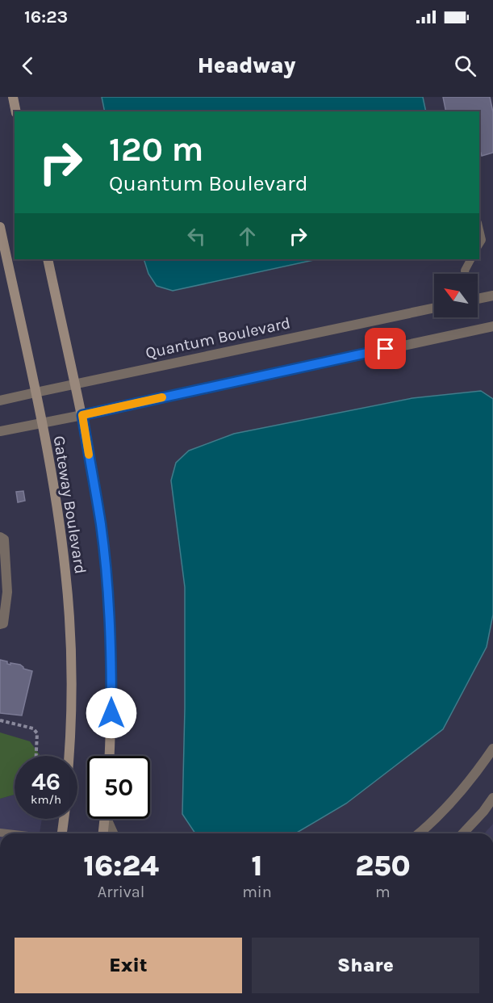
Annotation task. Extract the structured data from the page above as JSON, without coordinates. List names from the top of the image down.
{
  "streets": {
    "main road": ["Gateway Boulevard"],
    "street": ["Quantum Boulevard"]
  },
  "crossings": [
    ["Quantum Boulevard", "Gateway Boulevard"]
  ],
  "north": "top left",
  "page": {
    "status": "16:23",
    "header": "Headway",
    "turn": ["120 m", "Quantum Boulevard"],
    "speed": "46 km/h",
    "limit": "50",
    "eta": [
      "16:24",
      "Arrival",
      "1",
      "min",
      "250",
      "m"
    ],
    "buttons": ["Exit", "Share"]
  }
}
